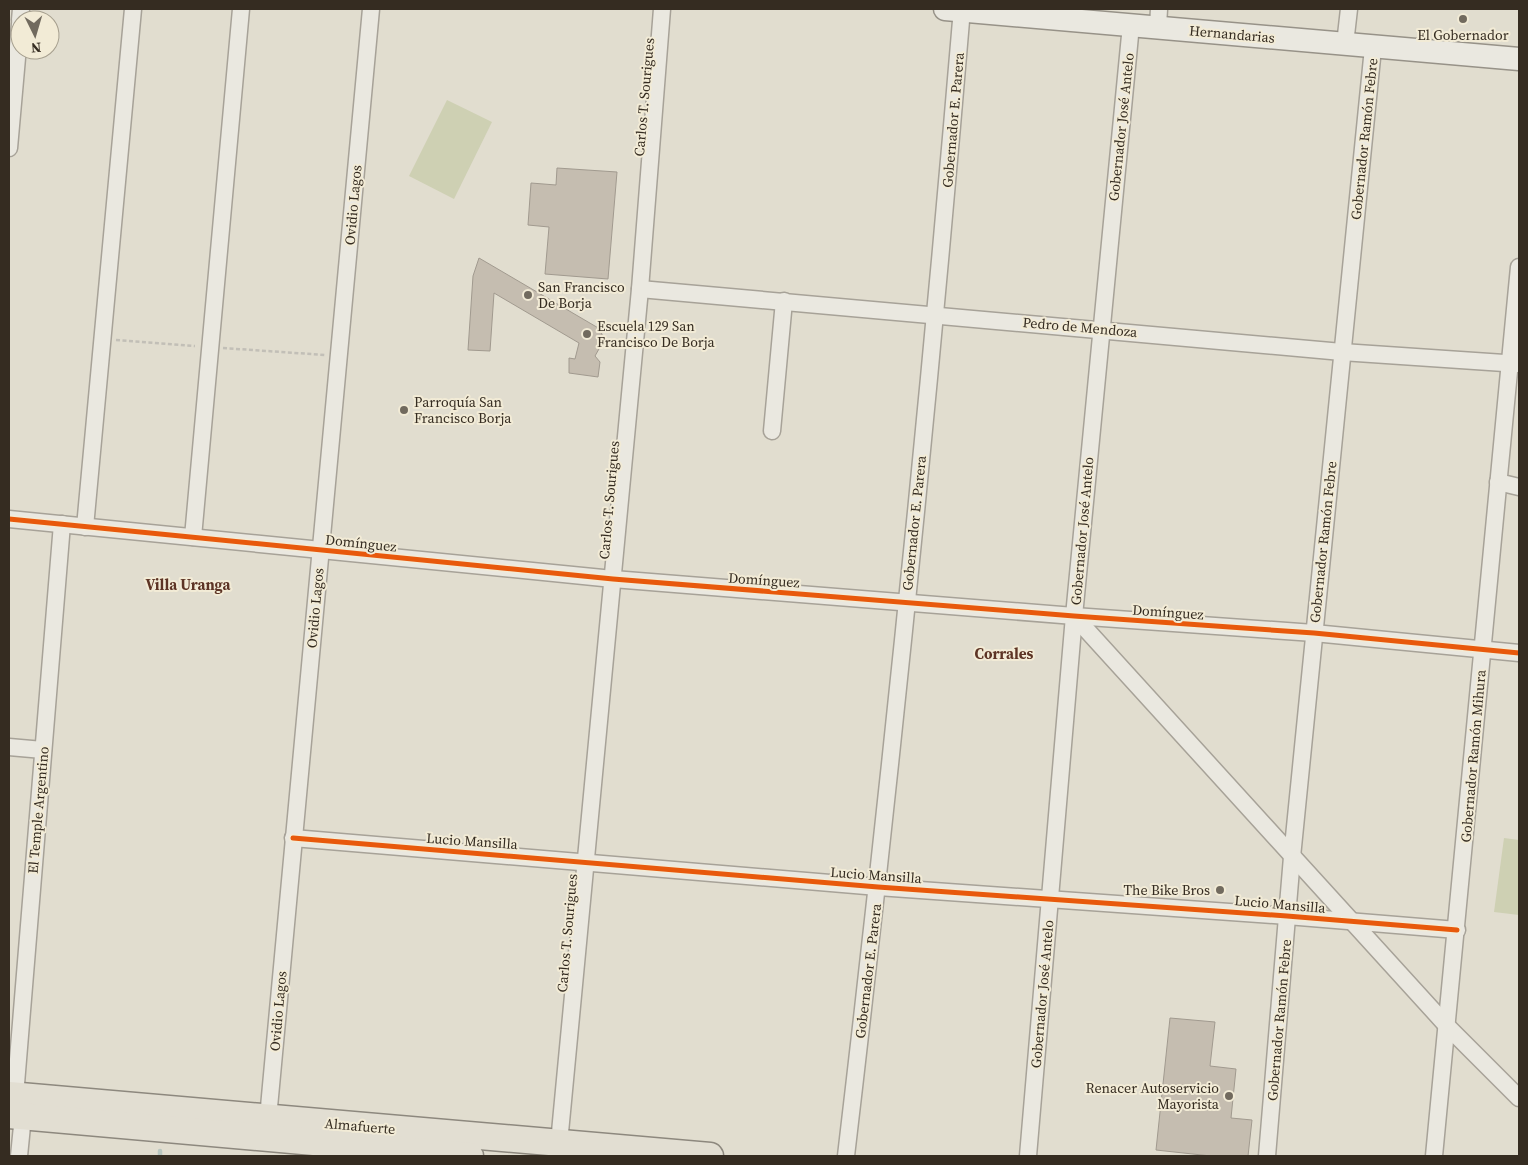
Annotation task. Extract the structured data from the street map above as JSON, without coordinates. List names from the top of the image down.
{
  "streets": {
    "main road": ["Almafuerte"],
    "street": [
      "Hernandarias",
      "Carlos T. Sourigues",
      "Gobernador E. Parera",
      "Gobernador José Antelo",
      "Gobernador Ramón Febre",
      "Ovidio Lagos",
      "Pedro de Mendoza",
      "Domínguez",
      "Gobernador Ramón Mihura",
      "El Temple Argentino",
      "Lucio Mansilla"
    ]
  },
  "crossings": [
    ["Hernandarias", "Gobernador E. Parera"],
    ["Hernandarias", "Gobernador José Antelo"],
    ["Hernandarias", "Gobernador Ramón Febre"],
    ["Carlos T. Sourigues", "Pedro de Mendoza"],
    ["Carlos T. Sourigues", "Domínguez"],
    ["Carlos T. Sourigues", "Lucio Mansilla"],
    ["Carlos T. Sourigues", "Almafuerte"],
    ["Gobernador E. Parera", "Pedro de Mendoza"],
    ["Gobernador E. Parera", "Domínguez"],
    ["Gobernador E. Parera", "Lucio Mansilla"],
    ["Gobernador José Antelo", "Pedro de Mendoza"],
    ["Gobernador José Antelo", "Domínguez"],
    ["Gobernador José Antelo", "Lucio Mansilla"],
    ["Gobernador Ramón Febre", "Pedro de Mendoza"],
    ["Gobernador Ramón Febre", "Domínguez"],
    ["Gobernador Ramón Febre", "Lucio Mansilla"],
    ["Ovidio Lagos", "Domínguez"],
    ["Ovidio Lagos", "Lucio Mansilla"],
    ["Ovidio Lagos", "Almafuerte"],
    ["Pedro de Mendoza", "Gobernador Ramón Mihura"],
    ["Domínguez", "Gobernador Ramón Mihura"],
    ["Domínguez", "El Temple Argentino"],
    ["Gobernador Ramón Mihura", "Lucio Mansilla"],
    ["El Temple Argentino", "Almafuerte"]
  ],
  "districts": ["Villa Uranga", "Corrales"],
  "places": [
    "El Gobernador",
    "San Francisco De Borja",
    "Escuela 129 San Francisco De Borja",
    "Parroquía San Francisco Borja",
    "The Bike Bros",
    "Renacer Autoservicio Mayorista"
  ],
  "north": "bottom"
}
